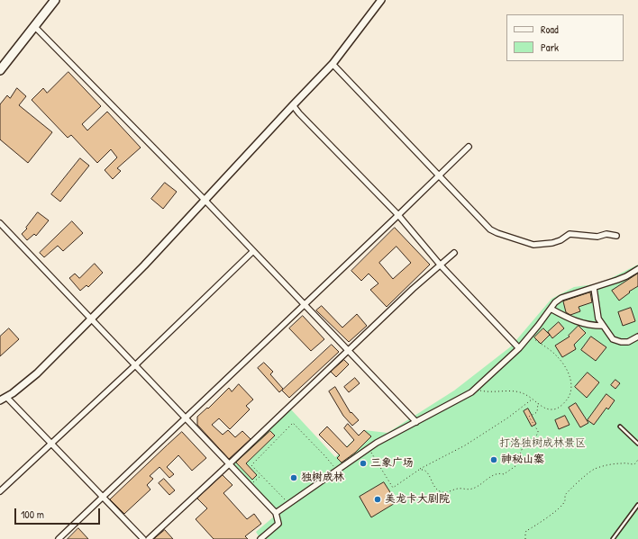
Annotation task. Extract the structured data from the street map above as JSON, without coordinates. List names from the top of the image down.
{
  "parks": ["打洛独树成林景区"],
  "places": [
    "神秘山寨",
    "三象广场",
    "独树成林",
    "美龙卡大剧院"
  ],
  "legend": ["Road", "Park"],
  "scale_bar": "100 m"
}
